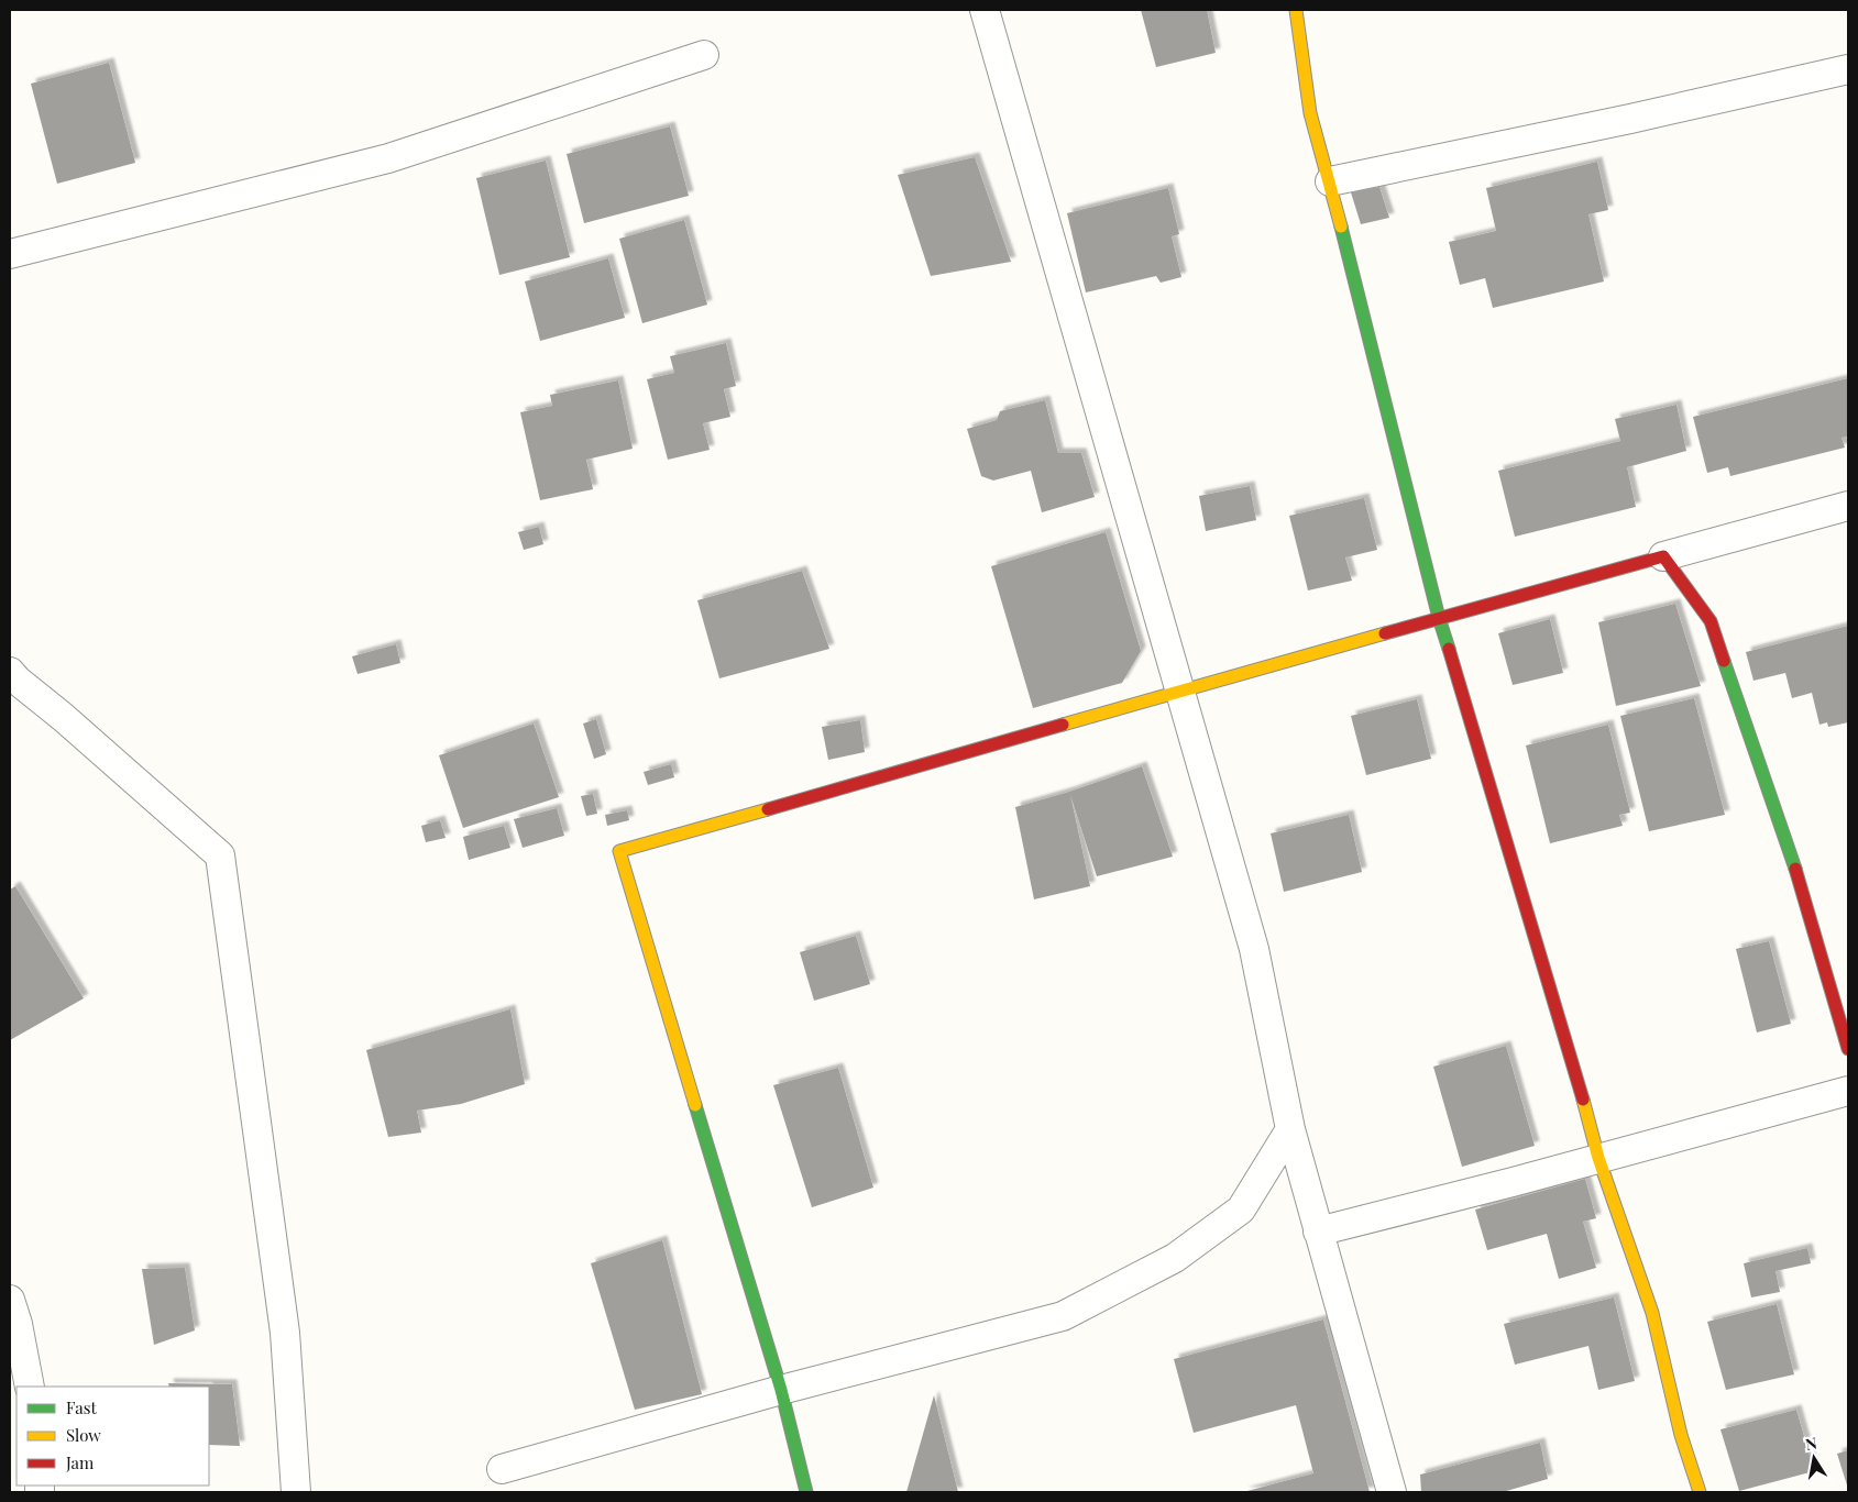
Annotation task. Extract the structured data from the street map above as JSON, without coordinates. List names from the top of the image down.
{
  "legend": ["Fast", "Slow", "Jam"],
  "north": "top"
}
